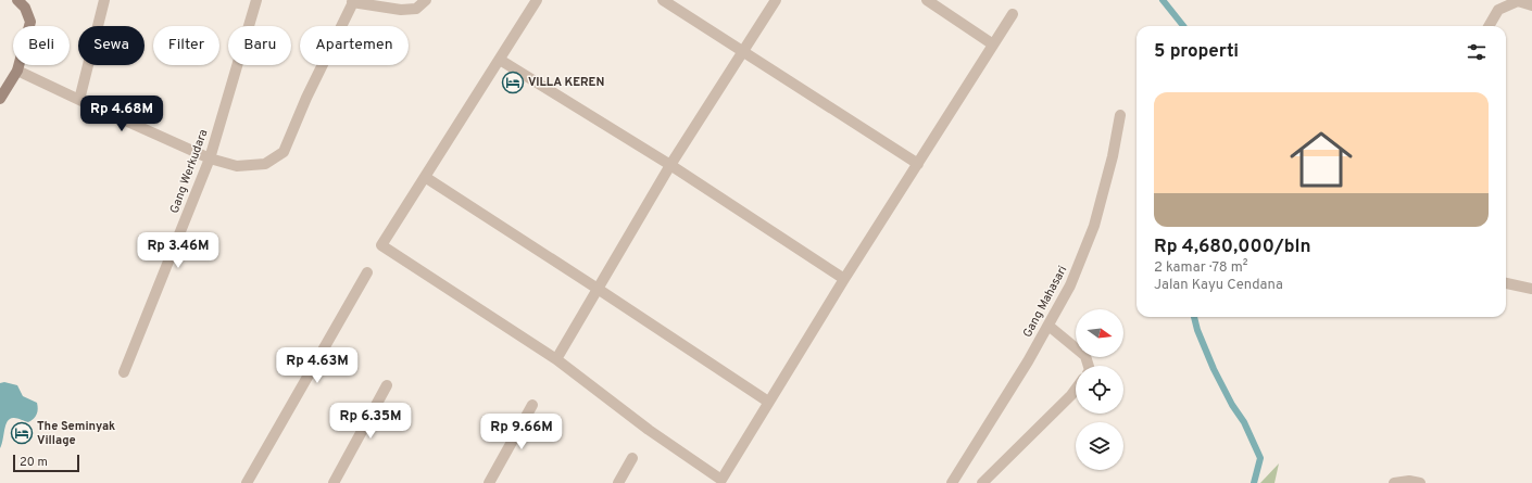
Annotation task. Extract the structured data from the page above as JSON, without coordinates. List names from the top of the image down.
{
  "streets": {
    "street": ["Gang Werkudara", "Gang Mahasari"]
  },
  "places": {
    "hotel": ["VILLA KEREN", "The Seminyak Village"]
  },
  "scale_bar": "20 m",
  "north": "right",
  "page": {
    "chip": [
      "Beli",
      "Sewa",
      "Filter",
      "Baru",
      "Apartemen"
    ],
    "heading": "5 properti",
    "list": [
      {
        "name": "Rp 4,680,000/bln",
        "note": "2 kamar · 78 m² · Jalan Kayu Cendana"
      }
    ],
    "price": [
      "Rp 4.68M",
      "Rp 3.46M",
      "Rp 4.63M",
      "Rp 6.35M",
      "Rp 9.66M"
    ],
    "scale": "20 m"
  }
}
